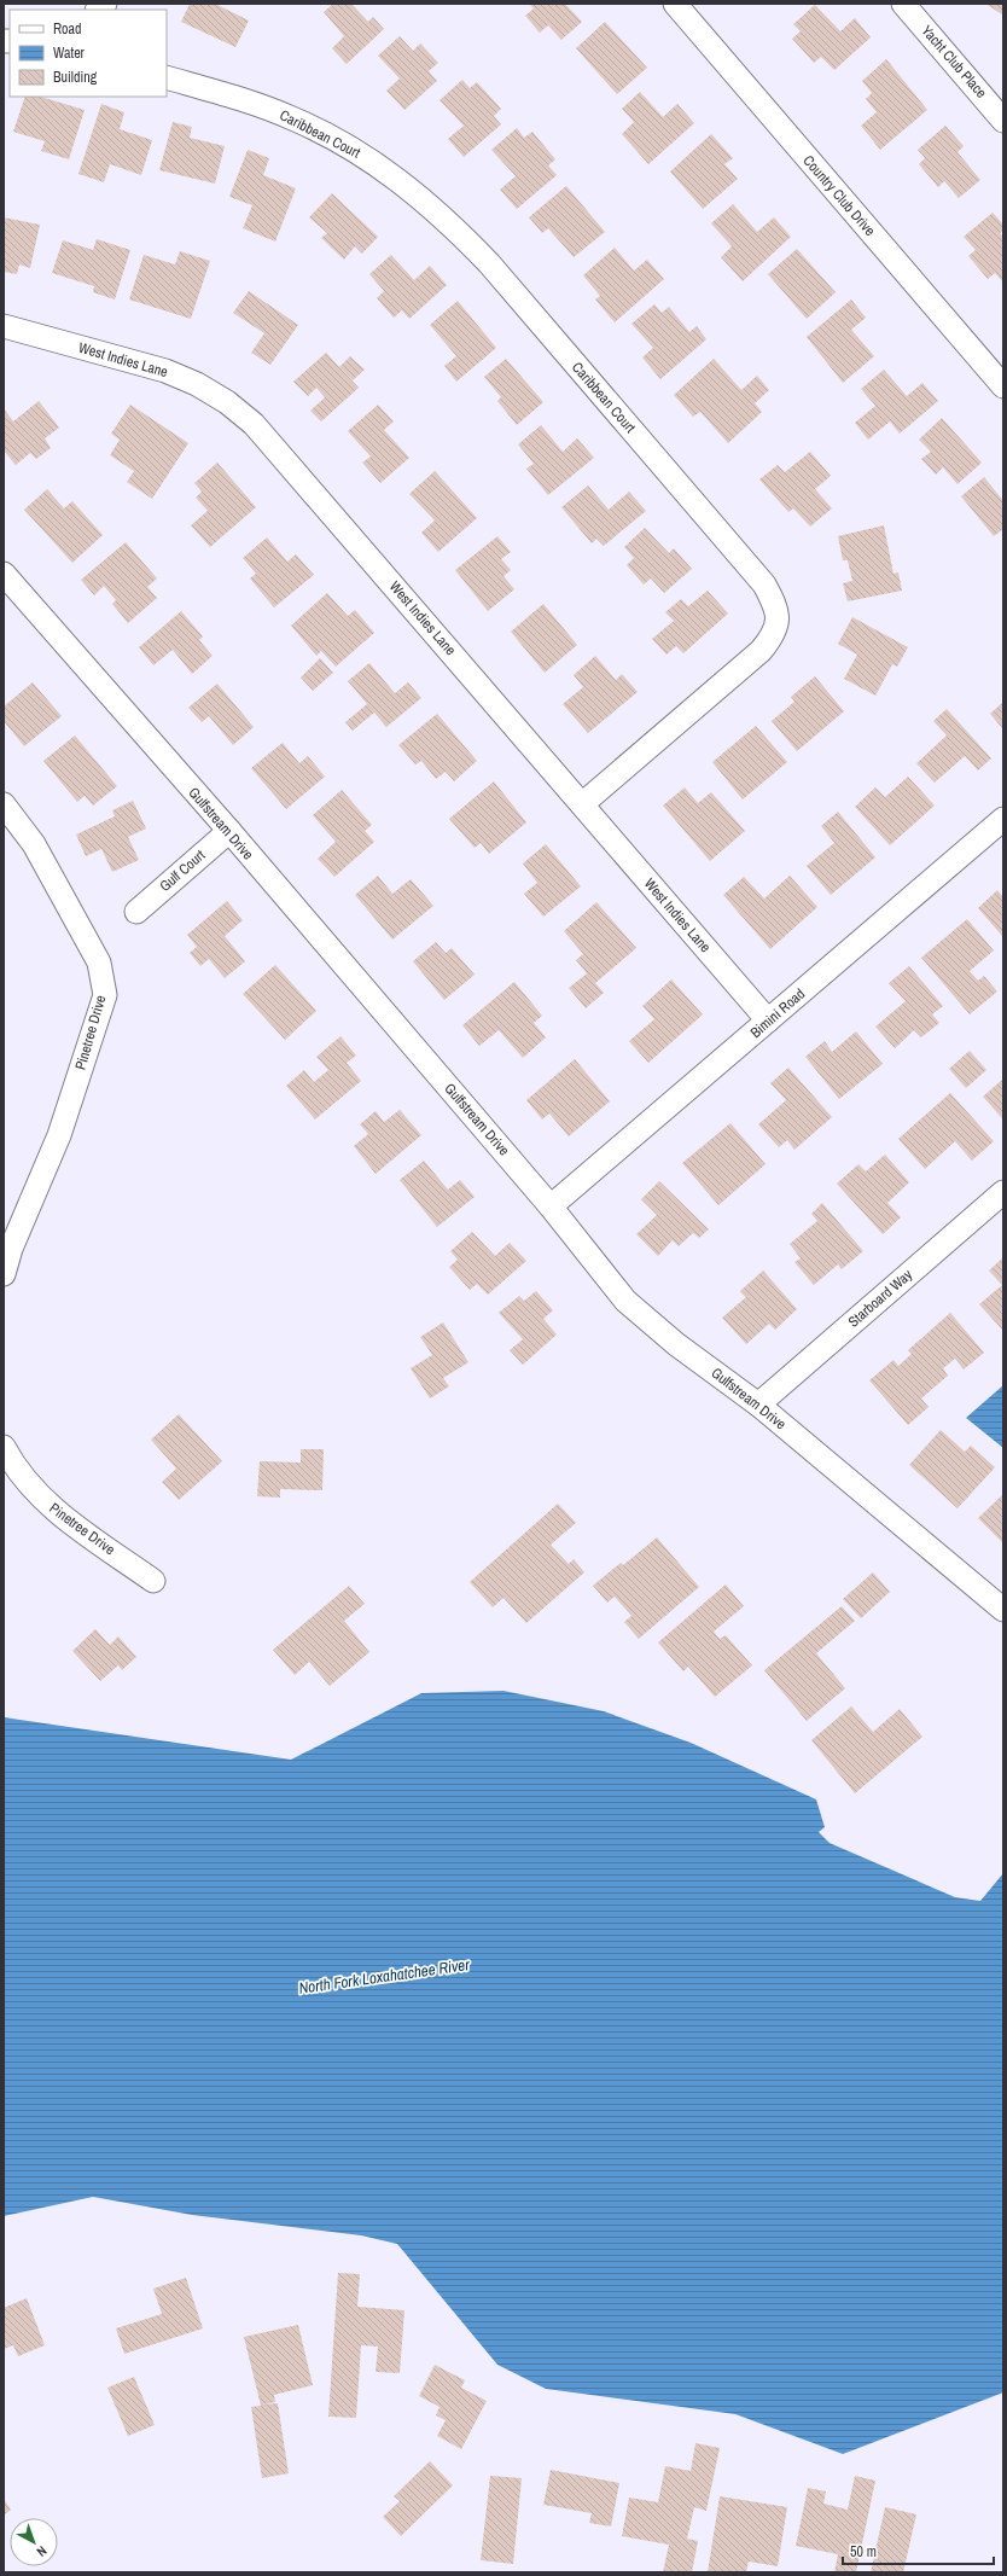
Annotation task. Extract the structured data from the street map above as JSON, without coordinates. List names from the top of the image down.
{
  "streets": {
    "street": [
      "Yacht Club Place",
      "Caribbean Court",
      "Country Club Drive",
      "West Indies Lane",
      "Gulfstream Drive",
      "Gulf Court",
      "Bimini Road",
      "Pinetree Drive",
      "Starboard Way"
    ]
  },
  "crossings": [
    ["Caribbean Court", "West Indies Lane"],
    ["West Indies Lane", "Bimini Road"],
    ["Gulfstream Drive", "Gulf Court"],
    ["Gulfstream Drive", "Bimini Road"],
    ["Gulfstream Drive", "Starboard Way"]
  ],
  "water": ["North Fork Loxahatchee River"],
  "legend": ["Road", "Water", "Building"],
  "scale_bar": "50 m",
  "north": "bottom right"
}
